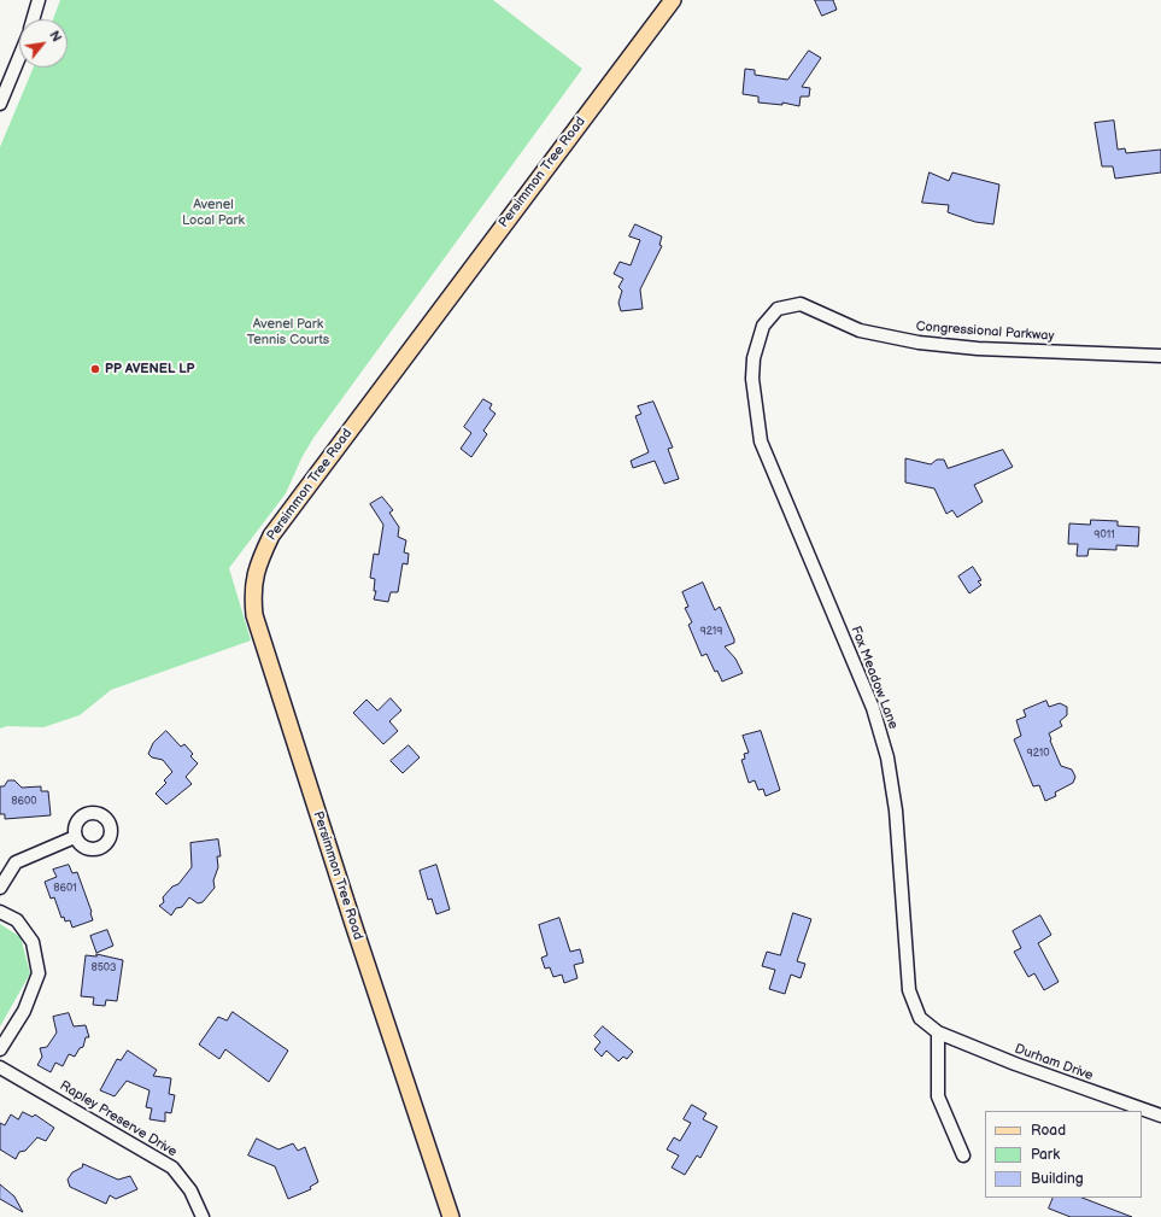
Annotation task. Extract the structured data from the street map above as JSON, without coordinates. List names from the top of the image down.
{
  "streets": {
    "main road": ["Persimmon Tree Road"],
    "street": [
      "Congressional Parkway",
      "Fox Meadow Lane",
      "Durham Drive",
      "Rapley Preserve Drive"
    ]
  },
  "crossings": [
    ["Congressional Parkway", "Fox Meadow Lane"],
    ["Fox Meadow Lane", "Durham Drive"]
  ],
  "parks": ["Avenel Local Park", "Avenel Park Tennis Courts"],
  "places": ["PP AVENEL LP"],
  "house_numbers": [
    "9011",
    "9219",
    "9210",
    "8600",
    "8601",
    "8503"
  ],
  "legend": ["Road", "Park", "Building"],
  "north": "top right"
}
